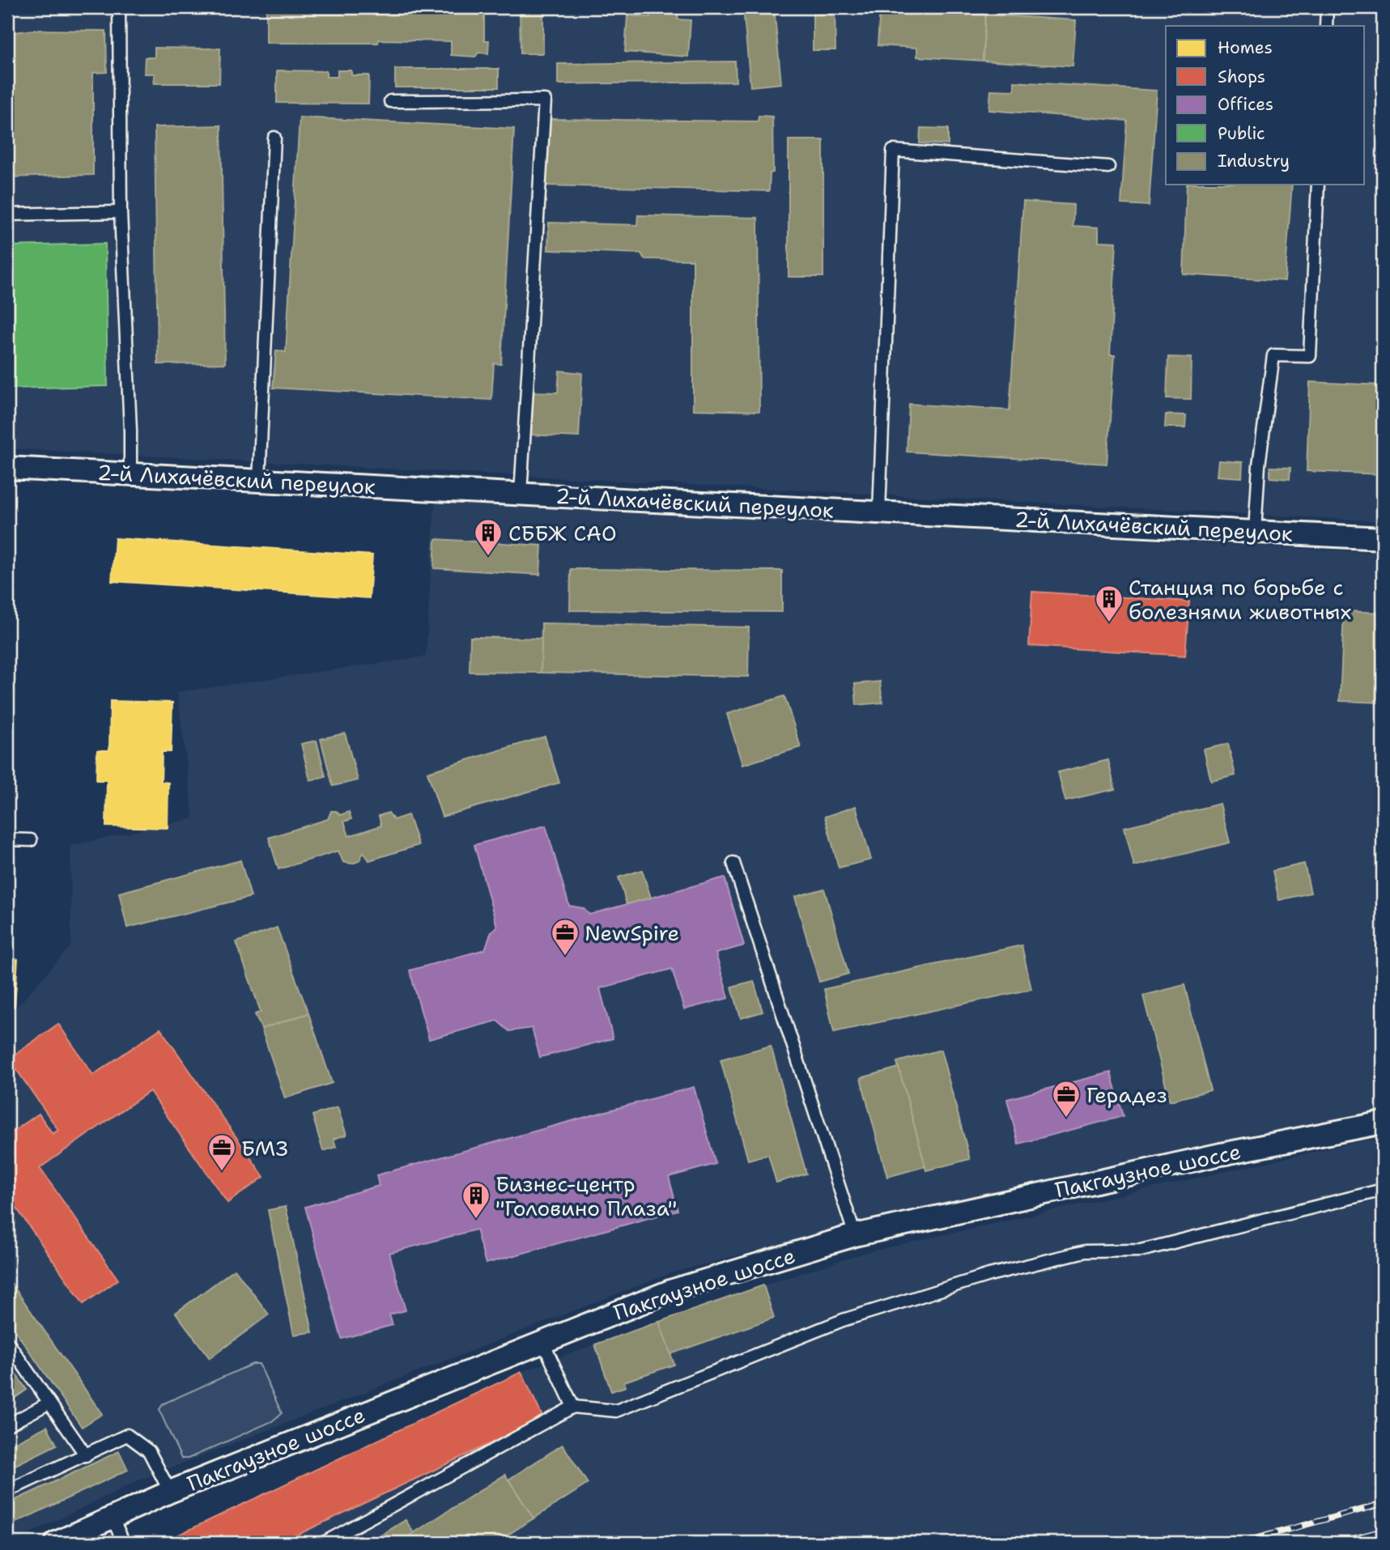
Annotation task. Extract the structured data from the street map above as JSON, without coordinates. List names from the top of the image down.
{
  "streets": {
    "street": ["2-й Лихачёвский переулок", "Пакгаузное шоссе"]
  },
  "places": {
    "building": ["СББЖ САО", "Станция по борьбе с болезнями животных", "Бизнес-центр \"Головино Плаза\""],
    "office": ["NewSpire", "Герадез", "БМЗ"]
  },
  "legend": [
    "Homes",
    "Shops",
    "Offices",
    "Public",
    "Industry"
  ]
}
